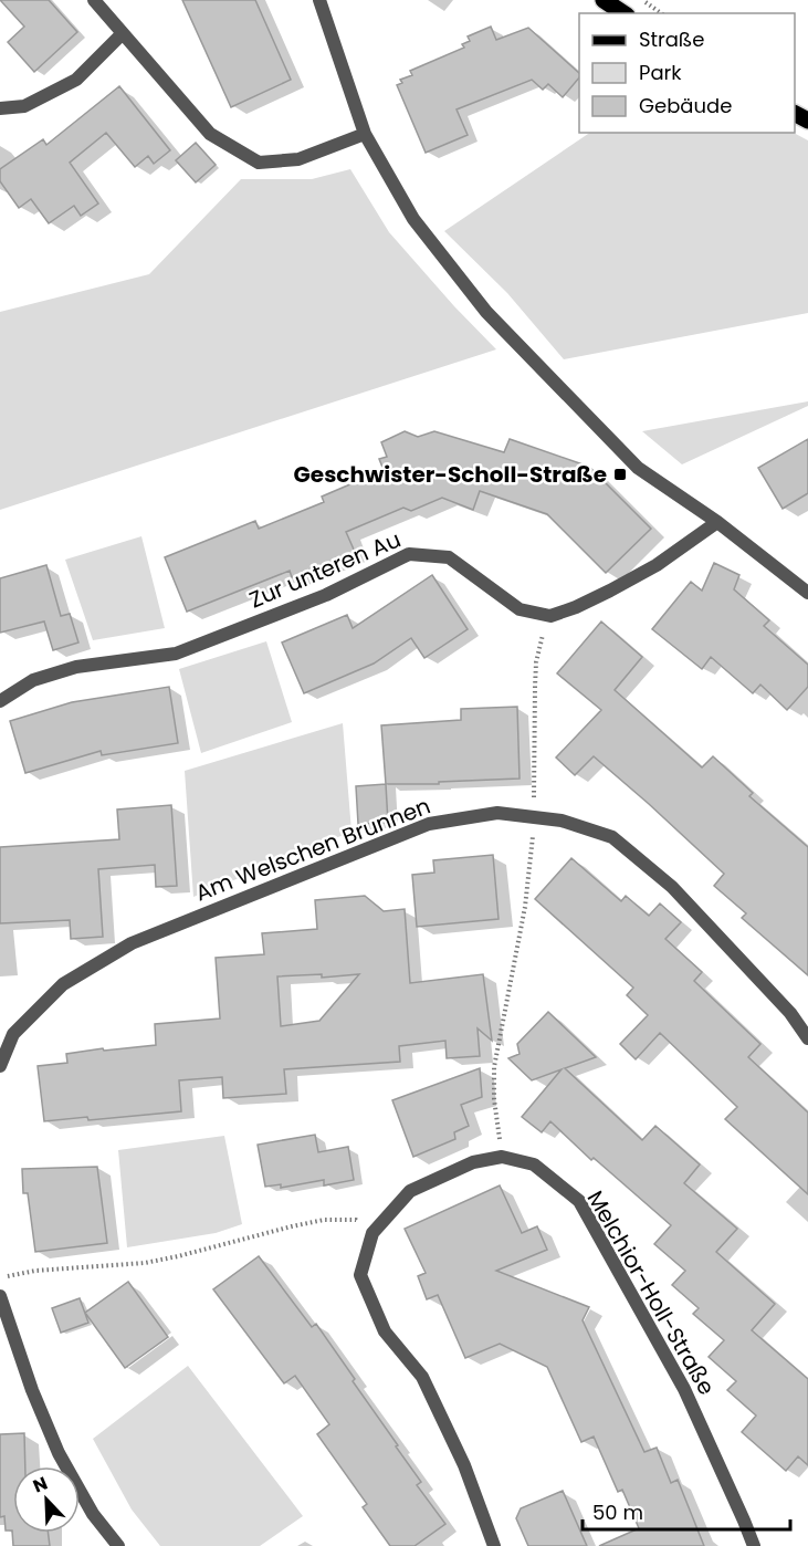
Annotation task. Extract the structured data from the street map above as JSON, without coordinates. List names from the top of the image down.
{
  "streets": {
    "street": ["Zur unteren Au", "Am Welschen Brunnen", "Melchior-Holl-Straße"]
  },
  "places": {
    "transit": ["Geschwister-Scholl-Straße"]
  },
  "legend": ["Straße", "Park", "Gebäude"],
  "scale_bar": "50 m",
  "north": "top left"
}
